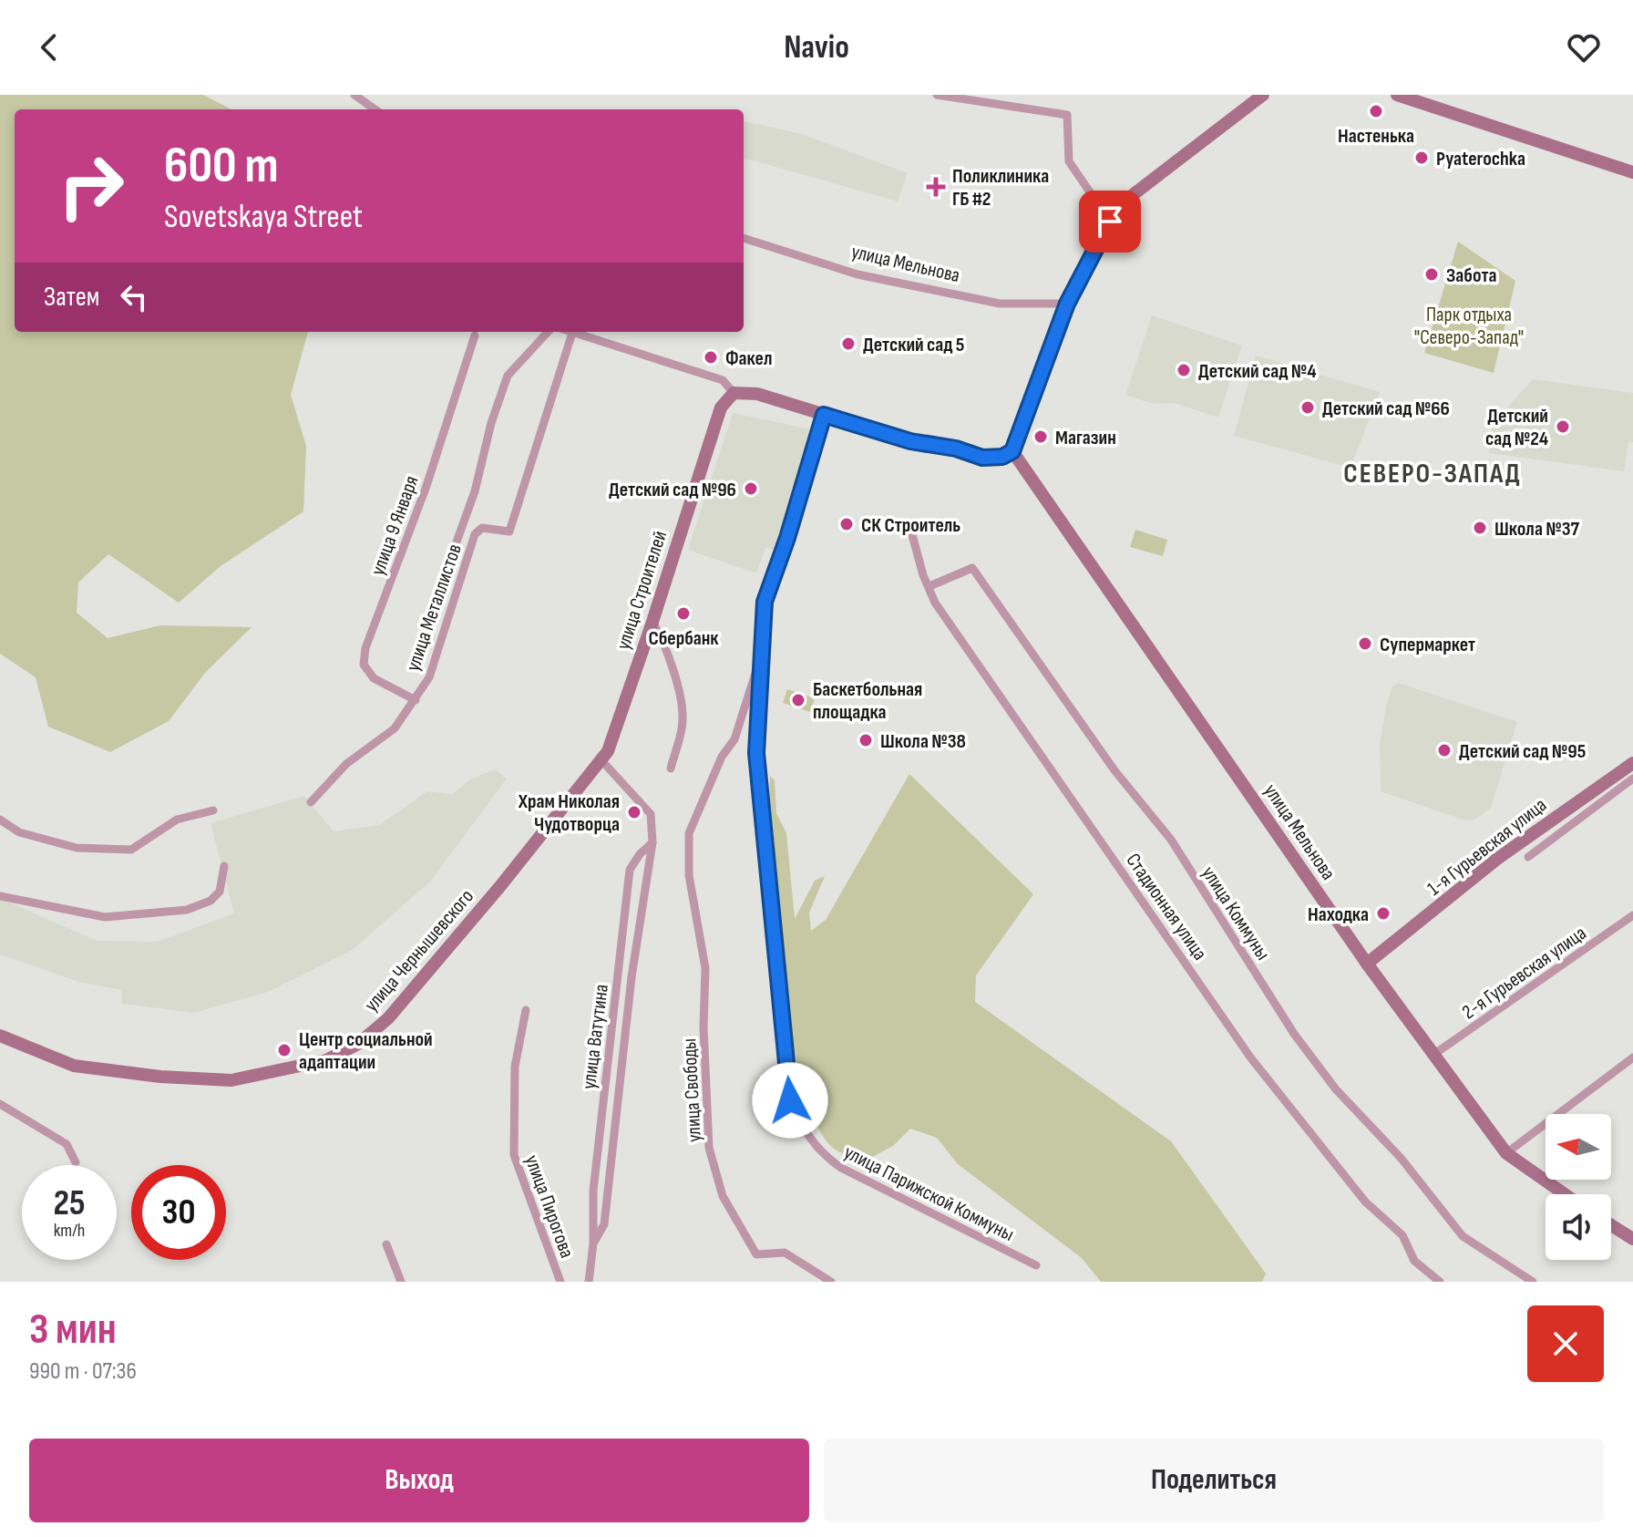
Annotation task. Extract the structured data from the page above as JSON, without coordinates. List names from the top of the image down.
{
  "streets": {
    "main road": [
      "улица Мельнова",
      "улица Строителей",
      "1-я Гурьевская улица",
      "улица Чернышевского"
    ],
    "street": [
      "улица 9 Января",
      "улица Металлистов",
      "Стадионная улица",
      "улица Коммуны",
      "2-я Гурьевская улица",
      "улица Ватутина",
      "улица Свободы",
      "улица Парижской Коммуны",
      "улица Пирогова"
    ]
  },
  "crossings": [
    ["улица Мельнова", "1-я Гурьевская улица"],
    ["улица Мельнова", "2-я Гурьевская улица"],
    ["улица 9 Января", "улица Металлистов"],
    ["улица Строителей", "улица Чернышевского"],
    ["улица Строителей", "улица Ватутина"],
    ["Стадионная улица", "улица Коммуны"],
    ["улица Чернышевского", "улица Ватутина"],
    ["улица Свободы", "улица Парижской Коммуны"]
  ],
  "districts": ["СЕВЕРО-ЗАПАД"],
  "parks": ["Парк отдыха \"Северо-Запад\""],
  "places": {
    "other": [
      "Настенька",
      "Pyaterochka",
      "Забота",
      "Детский сад 5",
      "Факел",
      "Детский сад №4",
      "Детский сад №66",
      "Детский сад №24",
      "Магазин",
      "Детский сад №96",
      "СК Строитель",
      "Школа №37",
      "Сбербанк",
      "Супермаркет",
      "Баскетбольная площадка",
      "Школа №38",
      "Детский сад №95",
      "Храм Николая Чудотворца",
      "Находка",
      "Центр социальной адаптации"
    ],
    "health": ["Поликлиника ГБ #2"]
  },
  "north": "left",
  "page": {
    "header": "Navio",
    "turn": ["600 m", "Sovetskaya Street"],
    "then": "Затем",
    "speed": "25 km/h",
    "limit": "30",
    "heading": ["3 мин", "990 m · 07:36"],
    "buttons": ["Выход", "Поделиться"]
  }
}
